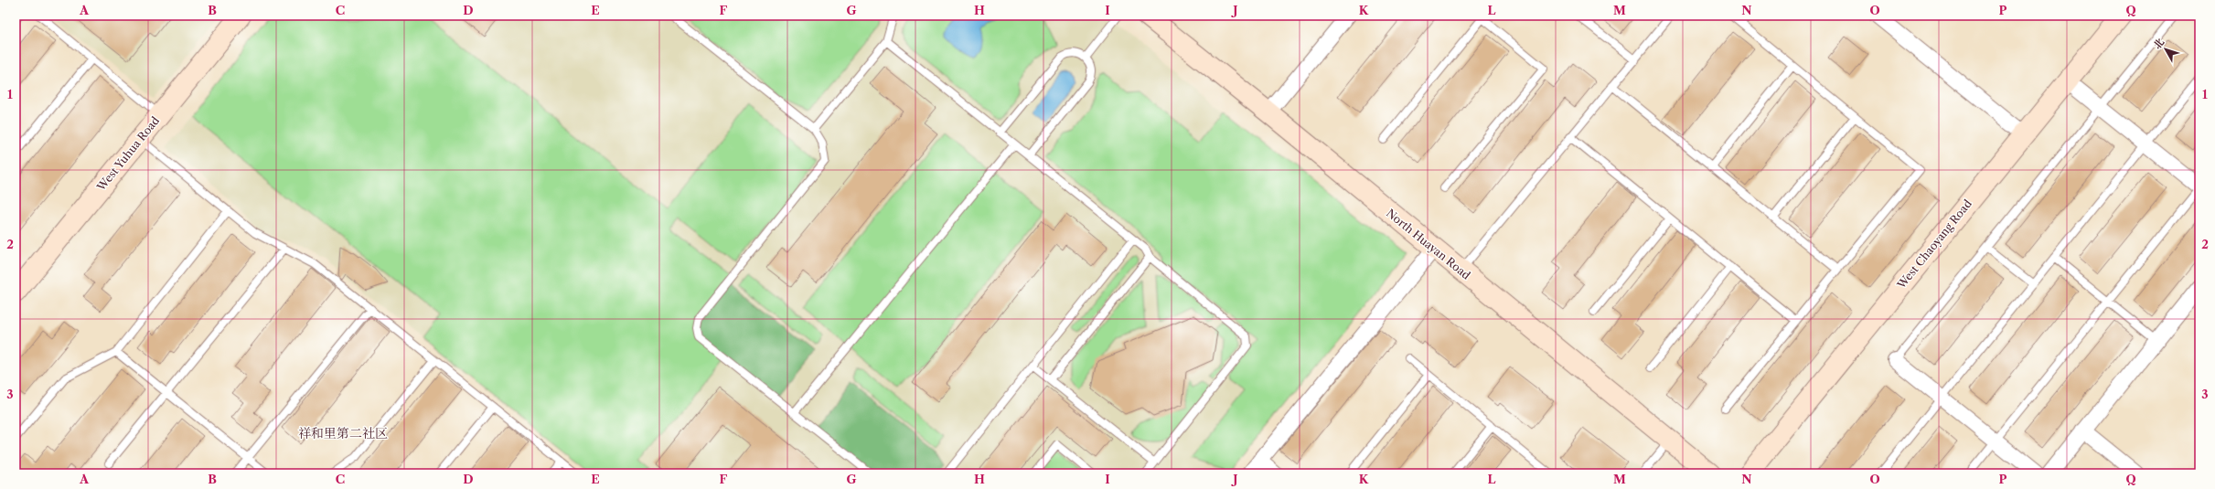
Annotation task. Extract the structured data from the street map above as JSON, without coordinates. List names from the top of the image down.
{
  "streets": {
    "street": ["West Yuhua Road", "North Huayan Road", "West Chaoyang Road"]
  },
  "districts": ["祥和里第二社区"],
  "north": "top left",
  "grid": {
    "columns": [
      "A",
      "B",
      "C",
      "D",
      "E",
      "F",
      "G",
      "H",
      "I",
      "J",
      "K",
      "L",
      "M",
      "N",
      "O",
      "P",
      "Q"
    ],
    "rows": ["1", "2", "3"]
  }
}
